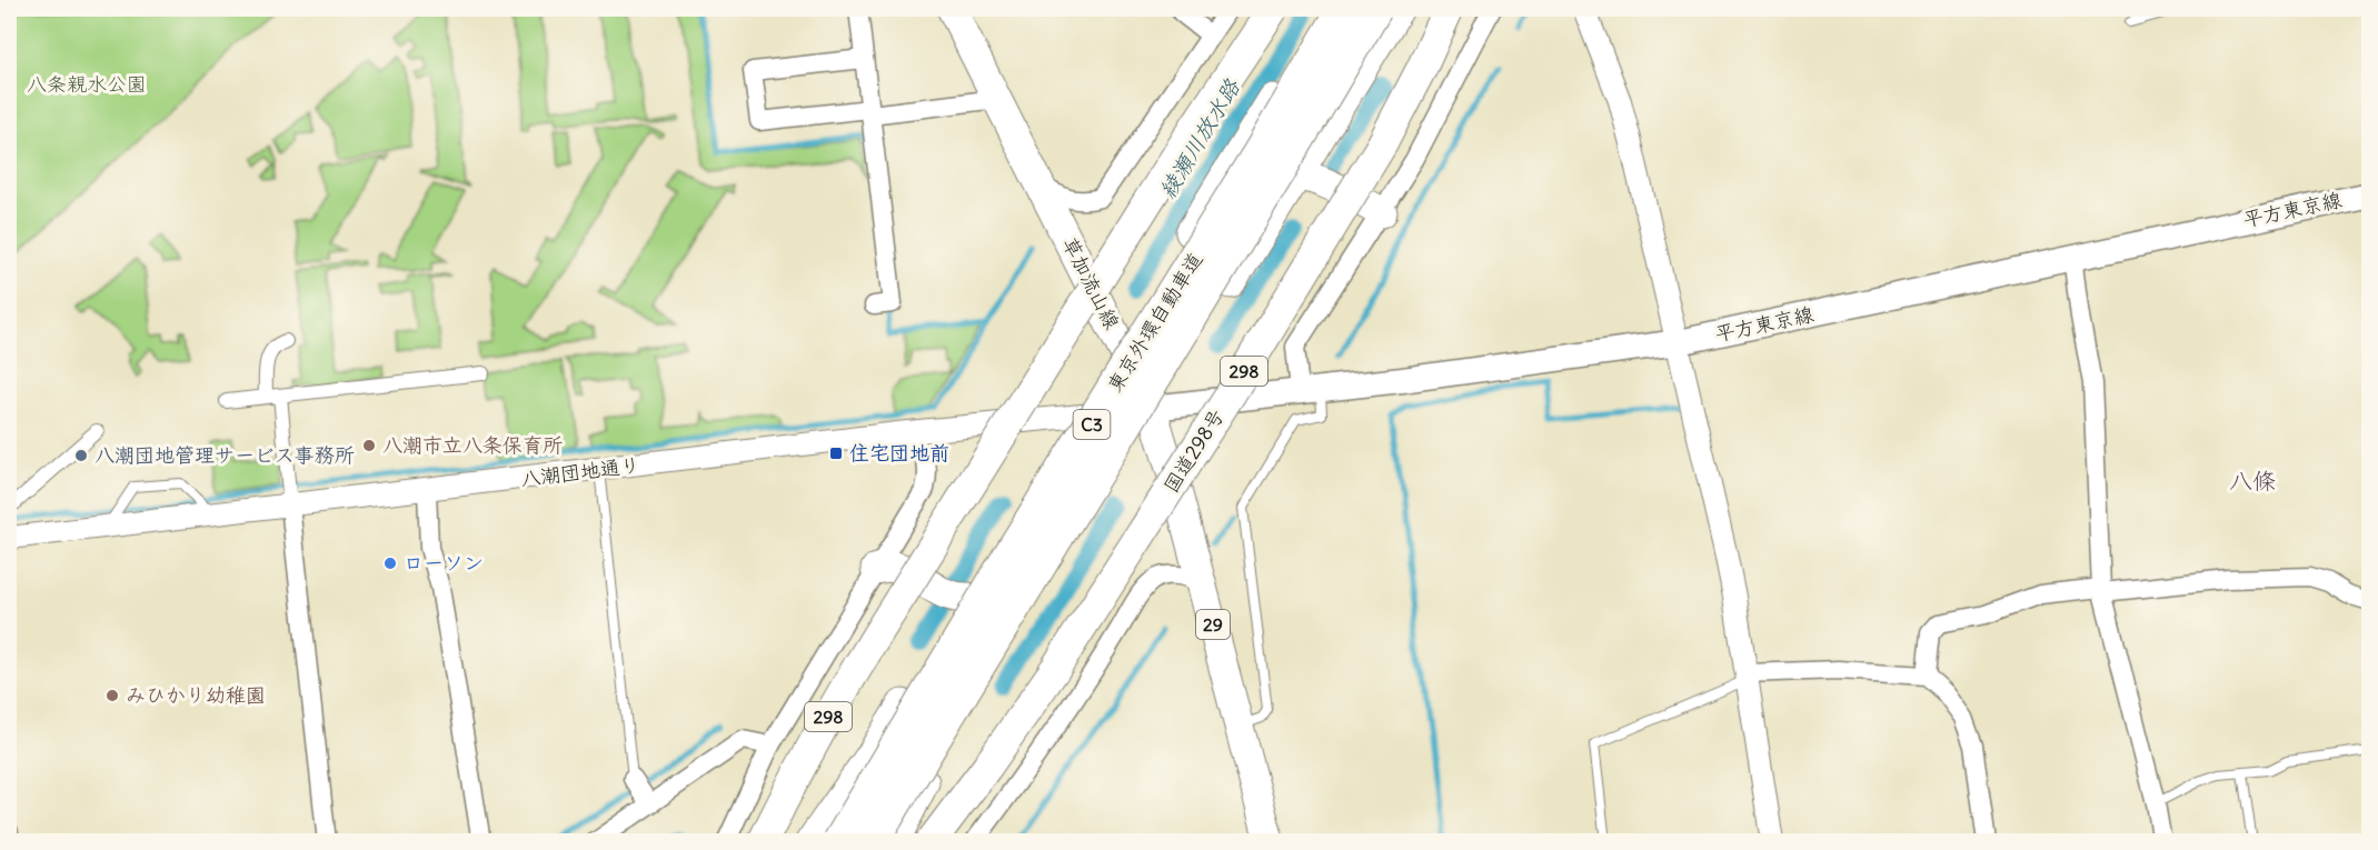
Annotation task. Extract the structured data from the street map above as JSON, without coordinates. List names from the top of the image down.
{
  "streets": {
    "highway": [
      "東京外環自動車道",
      "298",
      "C3",
      "国道298号"
    ],
    "main road": ["平方東京線", "草加流山線", "29"],
    "street": ["八潮団地通り"]
  },
  "crossings": [
    ["平方東京線", "草加流山線"],
    ["平方東京線", "八潮団地通り"],
    ["草加流山線", "298"],
    ["草加流山線", "八潮団地通り"],
    ["298", "八潮団地通り"]
  ],
  "districts": ["八條"],
  "water": ["綾瀬川放水路"],
  "parks": ["八条親水公園"],
  "places": {
    "other": [
      "八潮市立八条保育所",
      "八潮団地管理サービス事務所",
      "ローソン",
      "みひかり幼稚園"
    ],
    "transit": ["住宅団地前"]
  }
}
